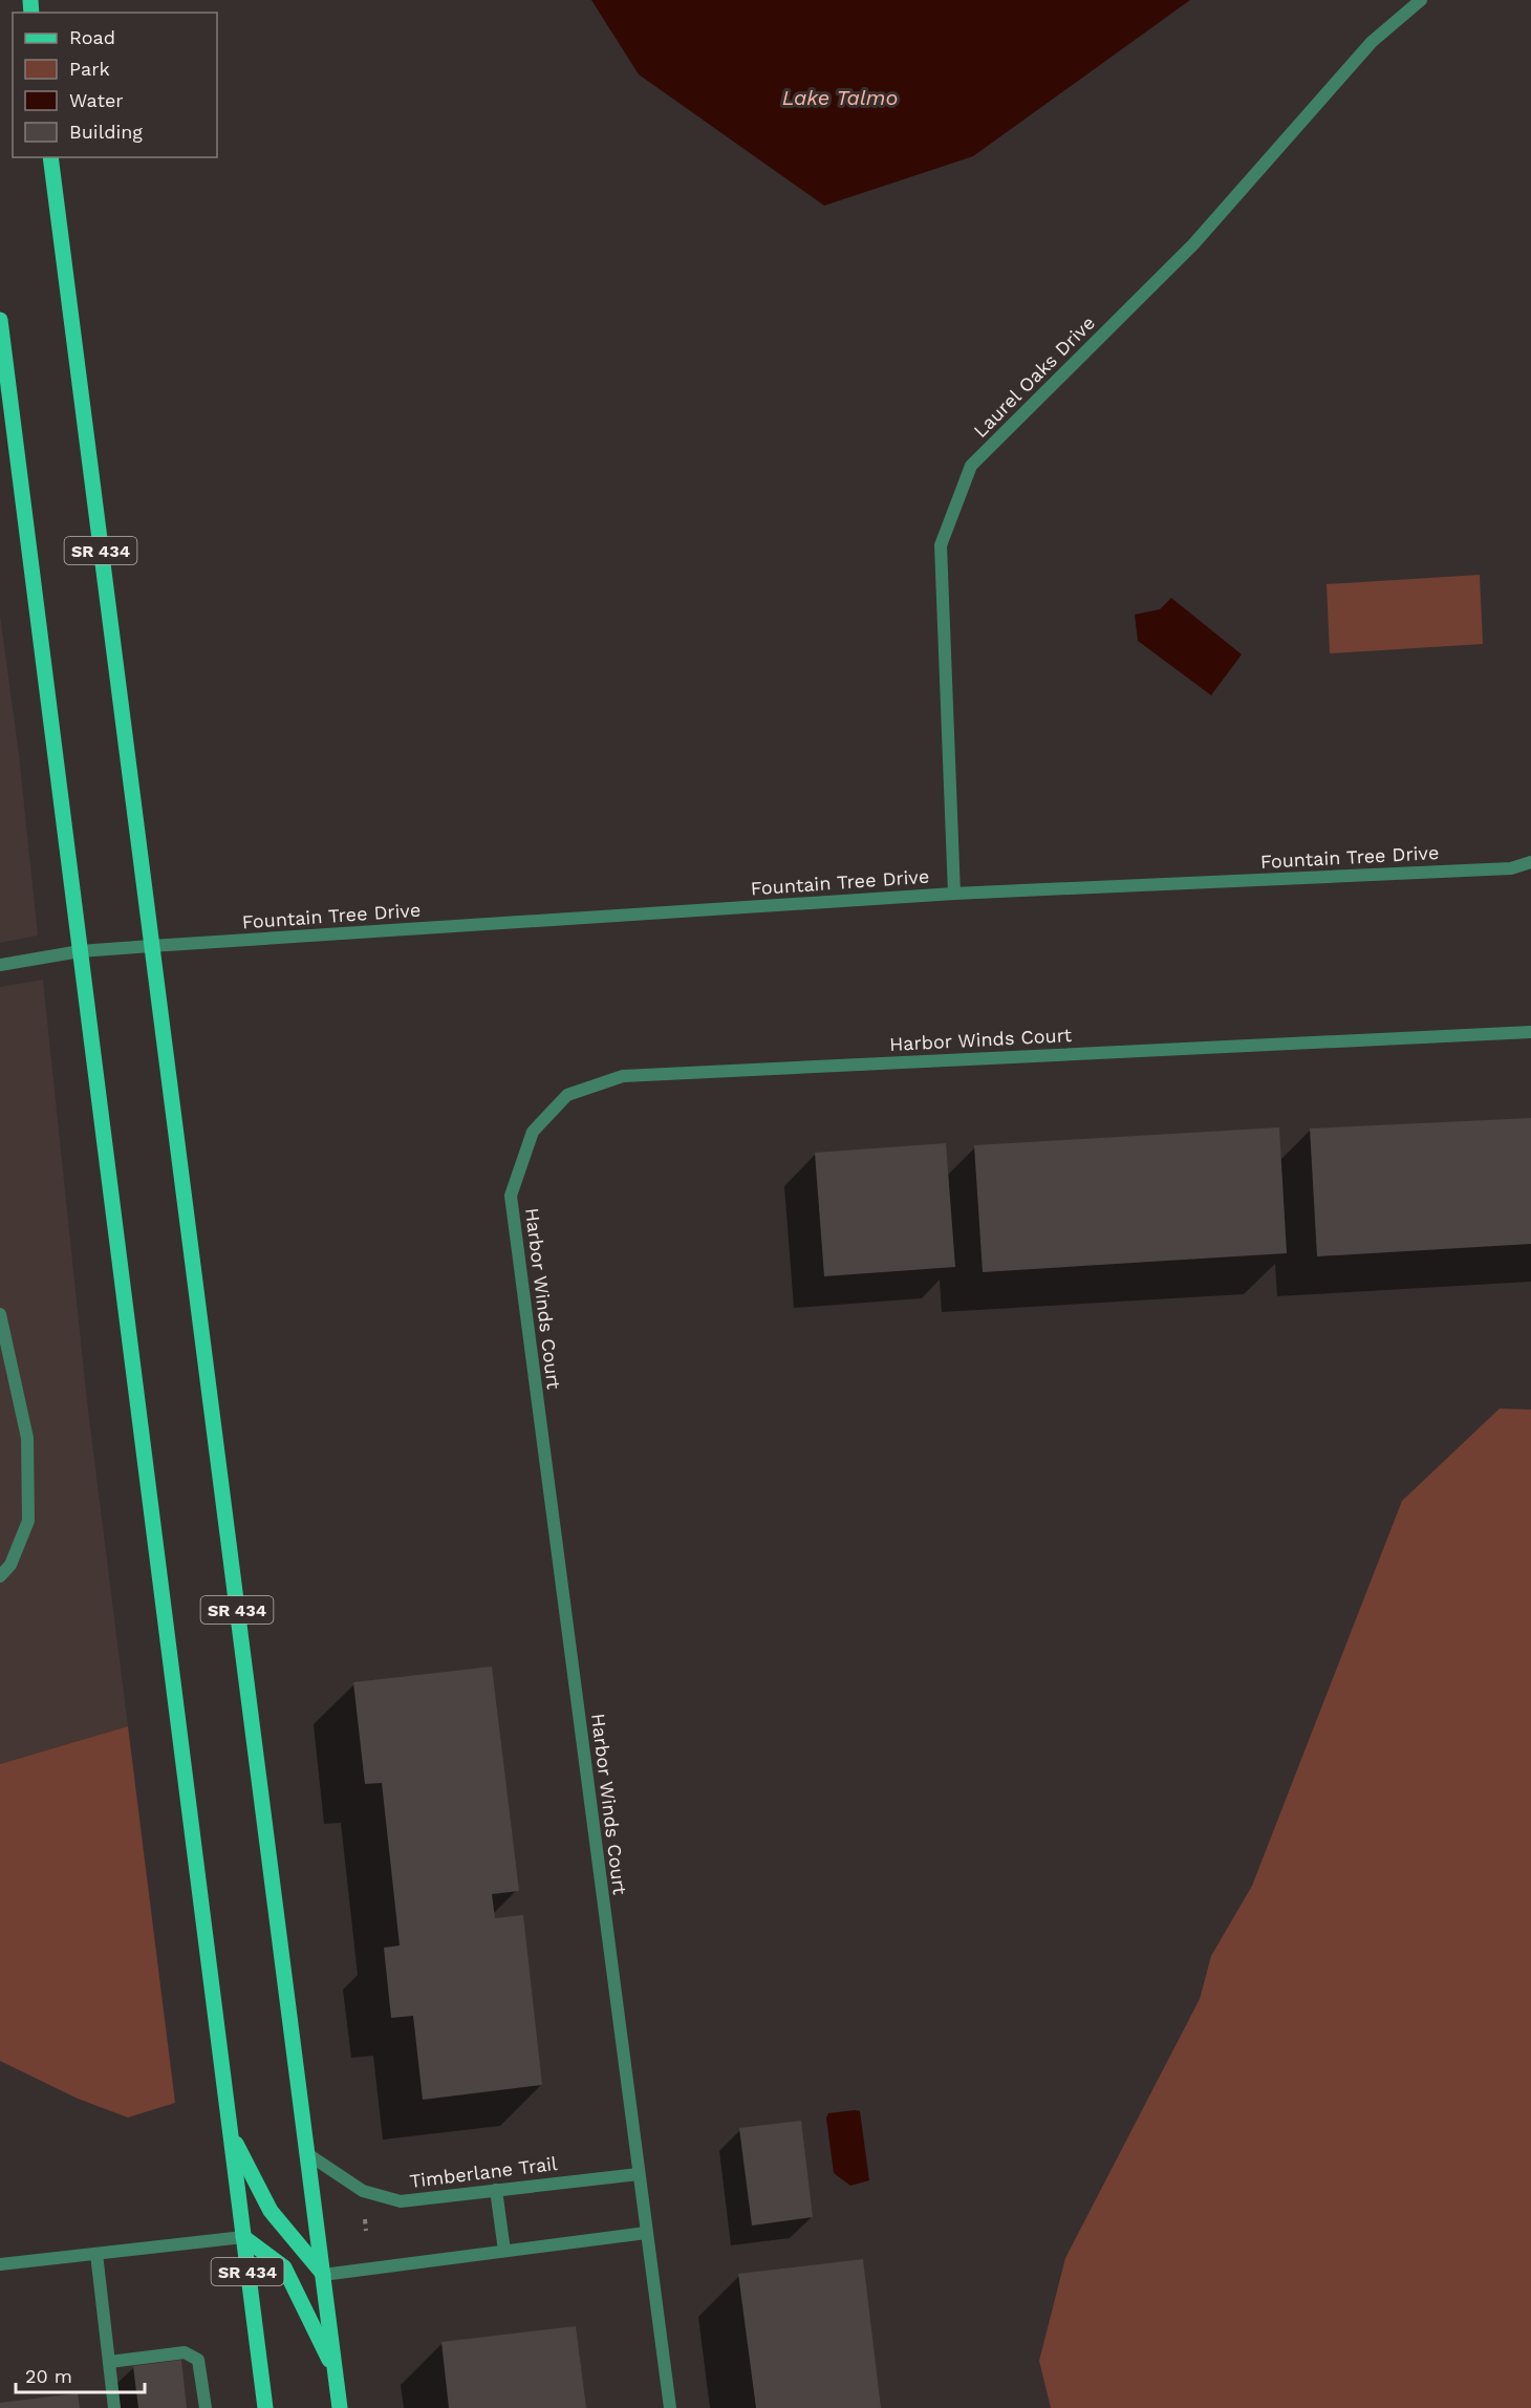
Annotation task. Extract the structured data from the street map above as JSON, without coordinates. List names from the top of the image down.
{
  "streets": {
    "main road": ["SR 434"],
    "street": [
      "Laurel Oaks Drive",
      "Fountain Tree Drive",
      "Harbor Winds Court",
      "Timberlane Trail"
    ]
  },
  "crossings": [
    ["Laurel Oaks Drive", "Fountain Tree Drive"],
    ["SR 434", "Fountain Tree Drive"],
    ["SR 434", "Timberlane Trail"],
    ["Harbor Winds Court", "Timberlane Trail"]
  ],
  "water": ["Lake Talmo"],
  "legend": [
    "Road",
    "Park",
    "Water",
    "Building"
  ],
  "scale_bar": "20 m"
}
